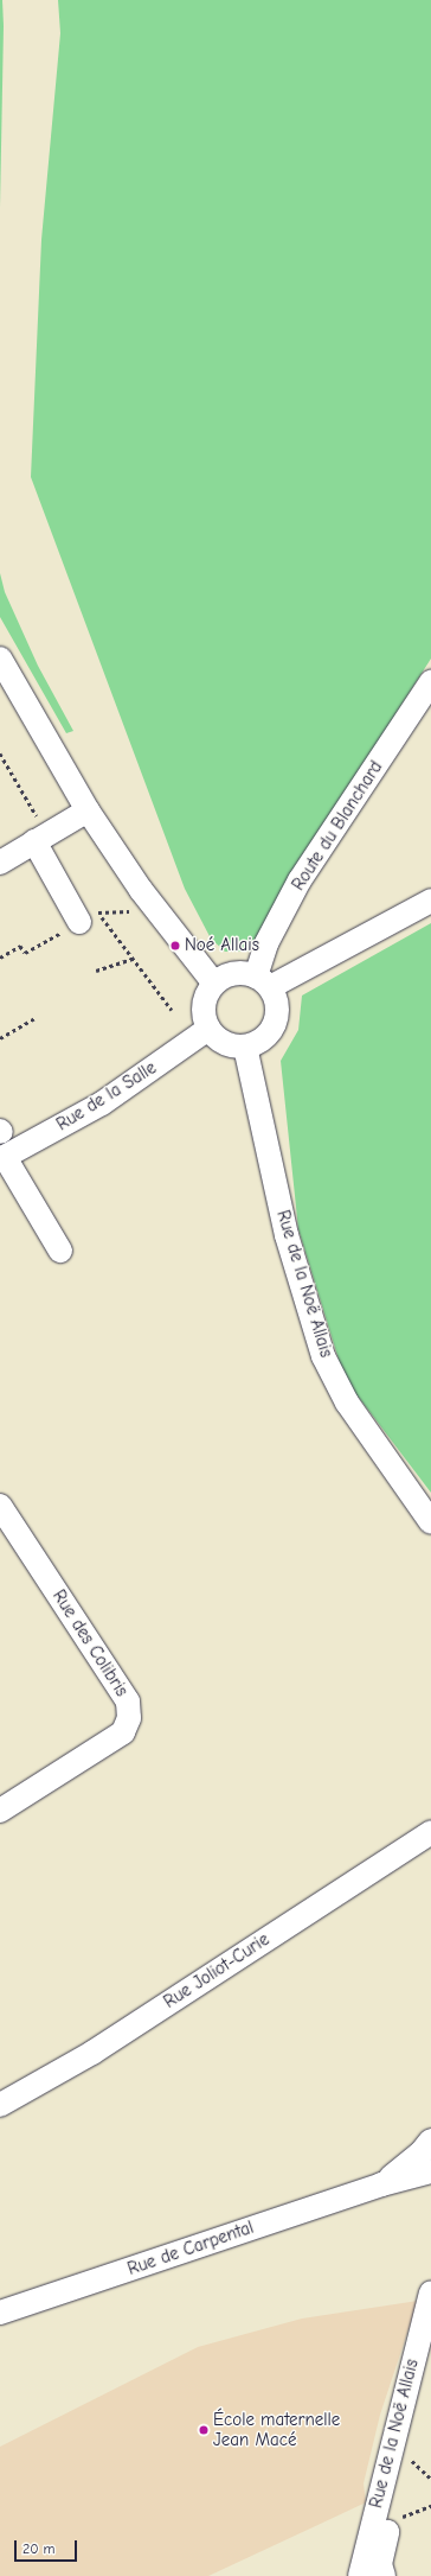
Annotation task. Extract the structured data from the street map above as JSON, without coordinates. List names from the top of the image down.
{
  "streets": {
    "street": [
      "Route du Blanchard",
      "Rue de la Salle",
      "Rue de la Noë Allais",
      "Rue des Colibris",
      "Rue Joliot-Curie",
      "Rue de Carpental"
    ]
  },
  "crossings": [
    ["Route du Blanchard", "Rue de la Salle"],
    ["Route du Blanchard", "Rue de la Noë Allais"],
    ["Rue de la Salle", "Rue de la Noë Allais"]
  ],
  "places": ["Noé Allais", "École maternelle Jean Macé"],
  "scale_bar": "20 m"
}
